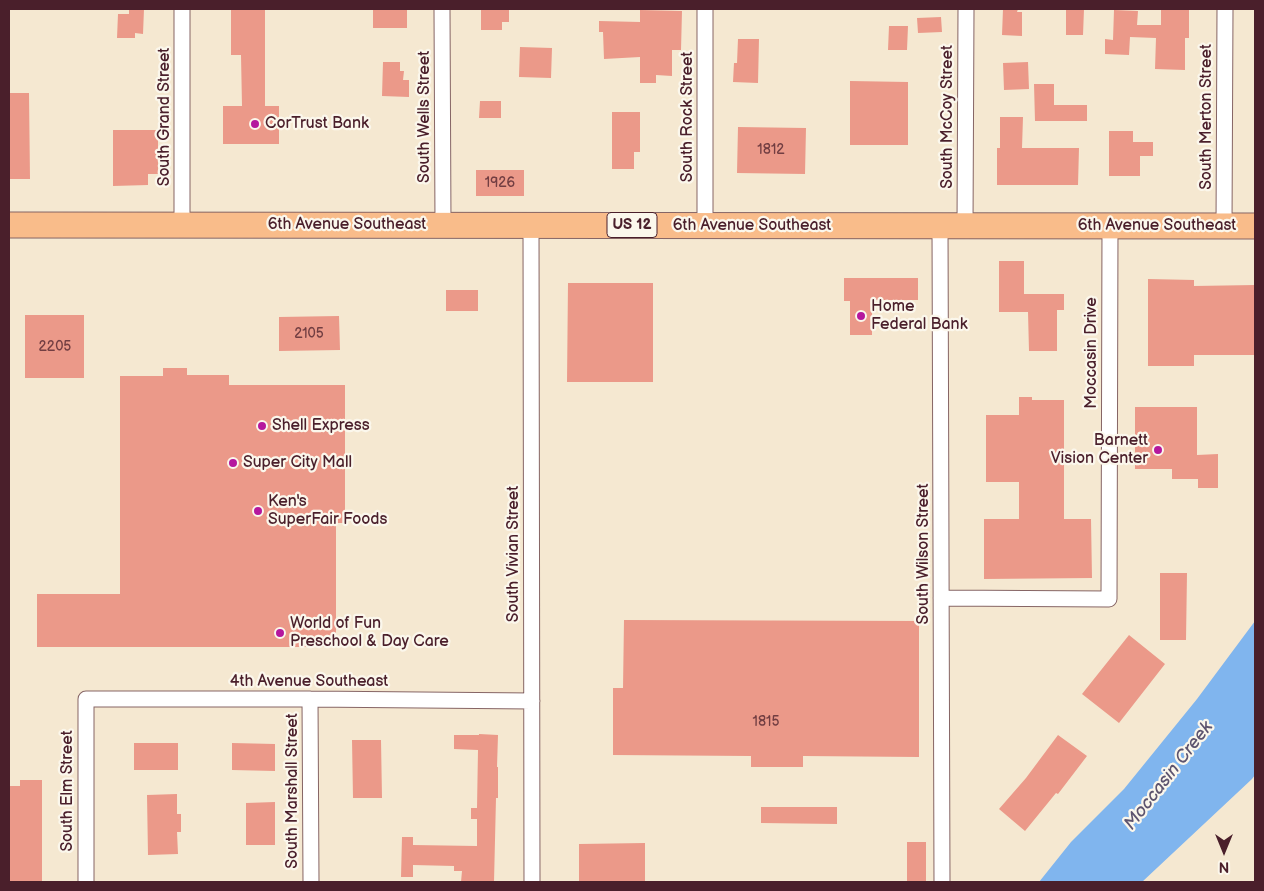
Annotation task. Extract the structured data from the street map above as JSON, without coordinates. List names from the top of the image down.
{
  "streets": {
    "highway": ["6th Avenue Southeast", "US 12"],
    "street": [
      "South Grand Street",
      "South Wells Street",
      "South Rock Street",
      "South McCoy Street",
      "South Merton Street",
      "Moccasin Drive",
      "South Vivian Street",
      "South Wilson Street",
      "4th Avenue Southeast",
      "South Elm Street",
      "South Marshall Street"
    ]
  },
  "crossings": [
    ["South Grand Street", "6th Avenue Southeast"],
    ["South Wells Street", "6th Avenue Southeast"],
    ["South Rock Street", "6th Avenue Southeast"],
    ["South McCoy Street", "6th Avenue Southeast"],
    ["South Merton Street", "6th Avenue Southeast"],
    ["6th Avenue Southeast", "Moccasin Drive"],
    ["6th Avenue Southeast", "South Vivian Street"],
    ["6th Avenue Southeast", "South Wilson Street"],
    ["Moccasin Drive", "South Wilson Street"],
    ["South Vivian Street", "4th Avenue Southeast"],
    ["4th Avenue Southeast", "South Elm Street"],
    ["4th Avenue Southeast", "South Marshall Street"]
  ],
  "water": ["Moccasin Creek"],
  "places": [
    "CorTrust Bank",
    "Home Federal Bank",
    "Shell Express",
    "Barnett Vision Center",
    "Super City Mall",
    "Ken's SuperFair Foods",
    "World of Fun Preschool & Day Care"
  ],
  "house_numbers": [
    "1812",
    "1926",
    "2105",
    "2205",
    "1815"
  ],
  "north": "bottom"
}
